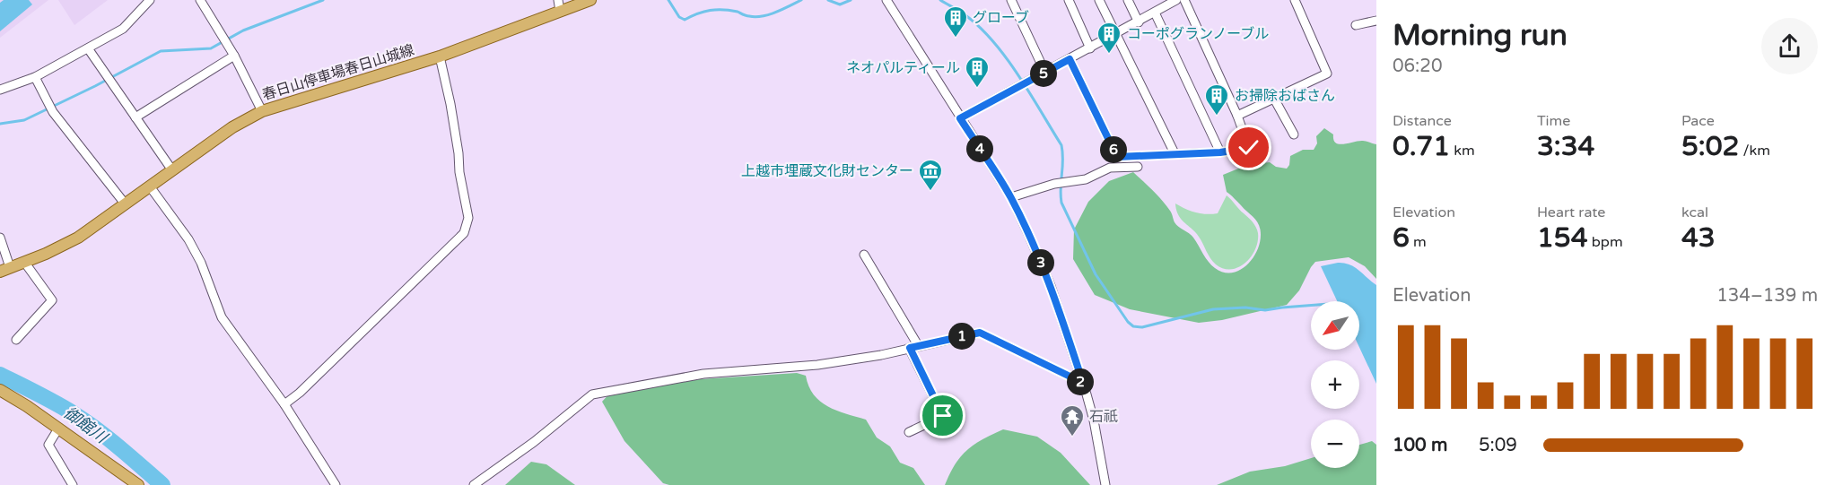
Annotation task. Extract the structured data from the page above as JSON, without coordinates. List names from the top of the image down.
{
  "streets": {
    "main road": ["春日山停車場春日山城線"]
  },
  "water": ["御館川"],
  "places": {
    "building": [
      "グローブ",
      "コーポグランノーブル",
      "ネオパルティール",
      "お掃除おばさん"
    ],
    "museum": ["上越市埋蔵文化財センター"],
    "temple": ["石祇"]
  },
  "north": "bottom left",
  "page": {
    "heading": ["Morning run", "06:20"],
    "pins": [
      "5",
      "4",
      "6",
      "3",
      "1",
      "2"
    ],
    "stats": [
      ["Distance", "0.71 km"],
      ["Time", "3:34"],
      ["Pace", "5:02 /km"],
      ["Elevation", "6 m"],
      ["Heart rate", "154 bpm"],
      ["kcal", "43"]
    ],
    "chart": ["Elevation", "134–139 m"],
    "map_buttons": ["+", "−"],
    "list": [
      {
        "name": "100 m",
        "note": "5:09"
      }
    ]
  }
}
